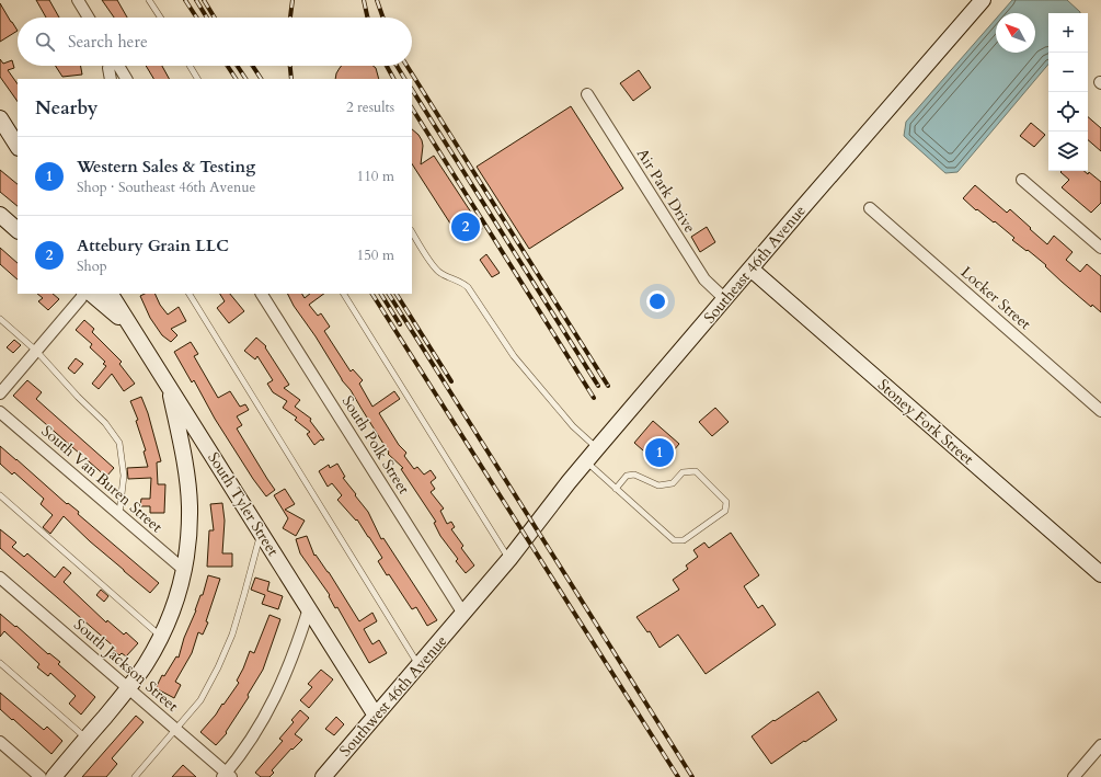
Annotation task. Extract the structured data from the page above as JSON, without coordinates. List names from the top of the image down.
{
  "streets": {
    "main road": [
      "Southeast 46th Avenue",
      "Stoney Fork Street",
      "South Tyler Street",
      "Southwest 46th Avenue"
    ],
    "street": [
      "Air Park Drive",
      "Locker Street",
      "South Polk Street",
      "South Van Buren Street",
      "South Jackson Street"
    ]
  },
  "crossings": [
    ["Air Park Drive", "Southeast 46th Avenue"],
    ["Southeast 46th Avenue", "Stoney Fork Street"],
    ["Southeast 46th Avenue", "Southwest 46th Avenue"],
    ["South Polk Street", "Southwest 46th Avenue"],
    ["South Tyler Street", "Southwest 46th Avenue"]
  ],
  "north": "top left",
  "page": {
    "map_buttons": ["+", "−"],
    "search": "Search here",
    "heading": ["Nearby", "2 results"],
    "list": [
      {
        "mark": "1",
        "name": "Western Sales & Testing",
        "note": "Shop · Southeast 46th Avenue",
        "value": "110 m"
      },
      {
        "mark": "2",
        "name": "Attebury Grain LLC",
        "note": "Shop",
        "value": "150 m"
      }
    ],
    "pins": ["2", "1"]
  }
}
